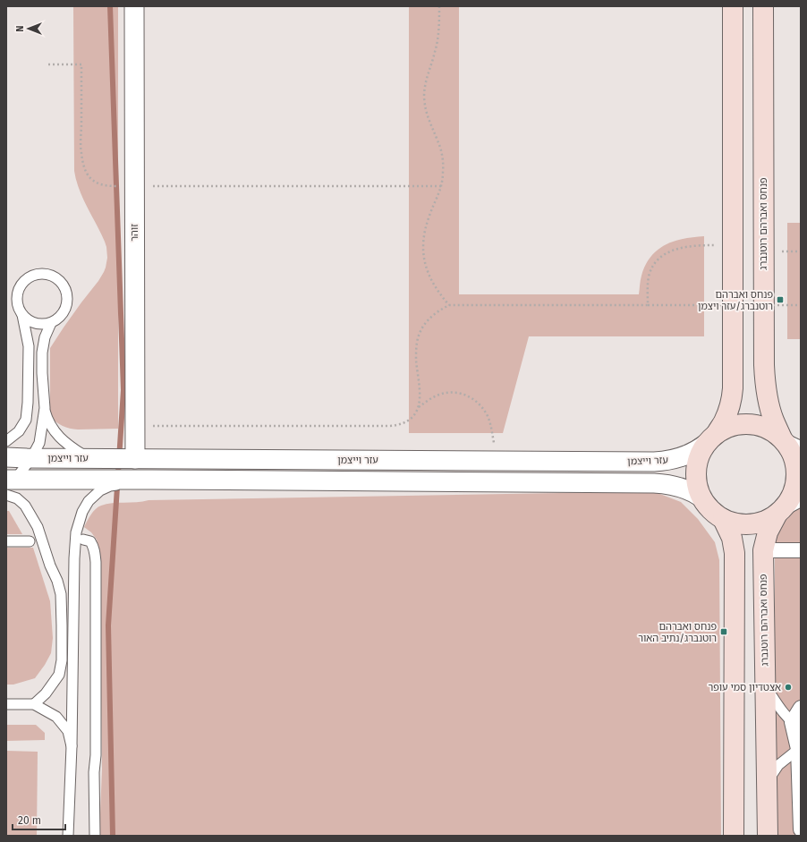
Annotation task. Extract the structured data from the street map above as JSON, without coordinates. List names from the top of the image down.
{
  "streets": {
    "main road": ["פנחס ואברהם רוטנברג"],
    "street": ["זוהר", "עזר וייצמן"]
  },
  "crossings": [
    ["פנחס ואברהם רוטנברג", "עזר וייצמן"],
    ["זוהר", "עזר וייצמן"]
  ],
  "places": {
    "transit": ["פנחס ואברהם רוטנברג/עזר ויצמן", "פנחס ואברהם רוטנברג/נתיב האור"],
    "other": ["אצטדיון סמי עופר"]
  },
  "scale_bar": "20 m",
  "north": "left"
}
